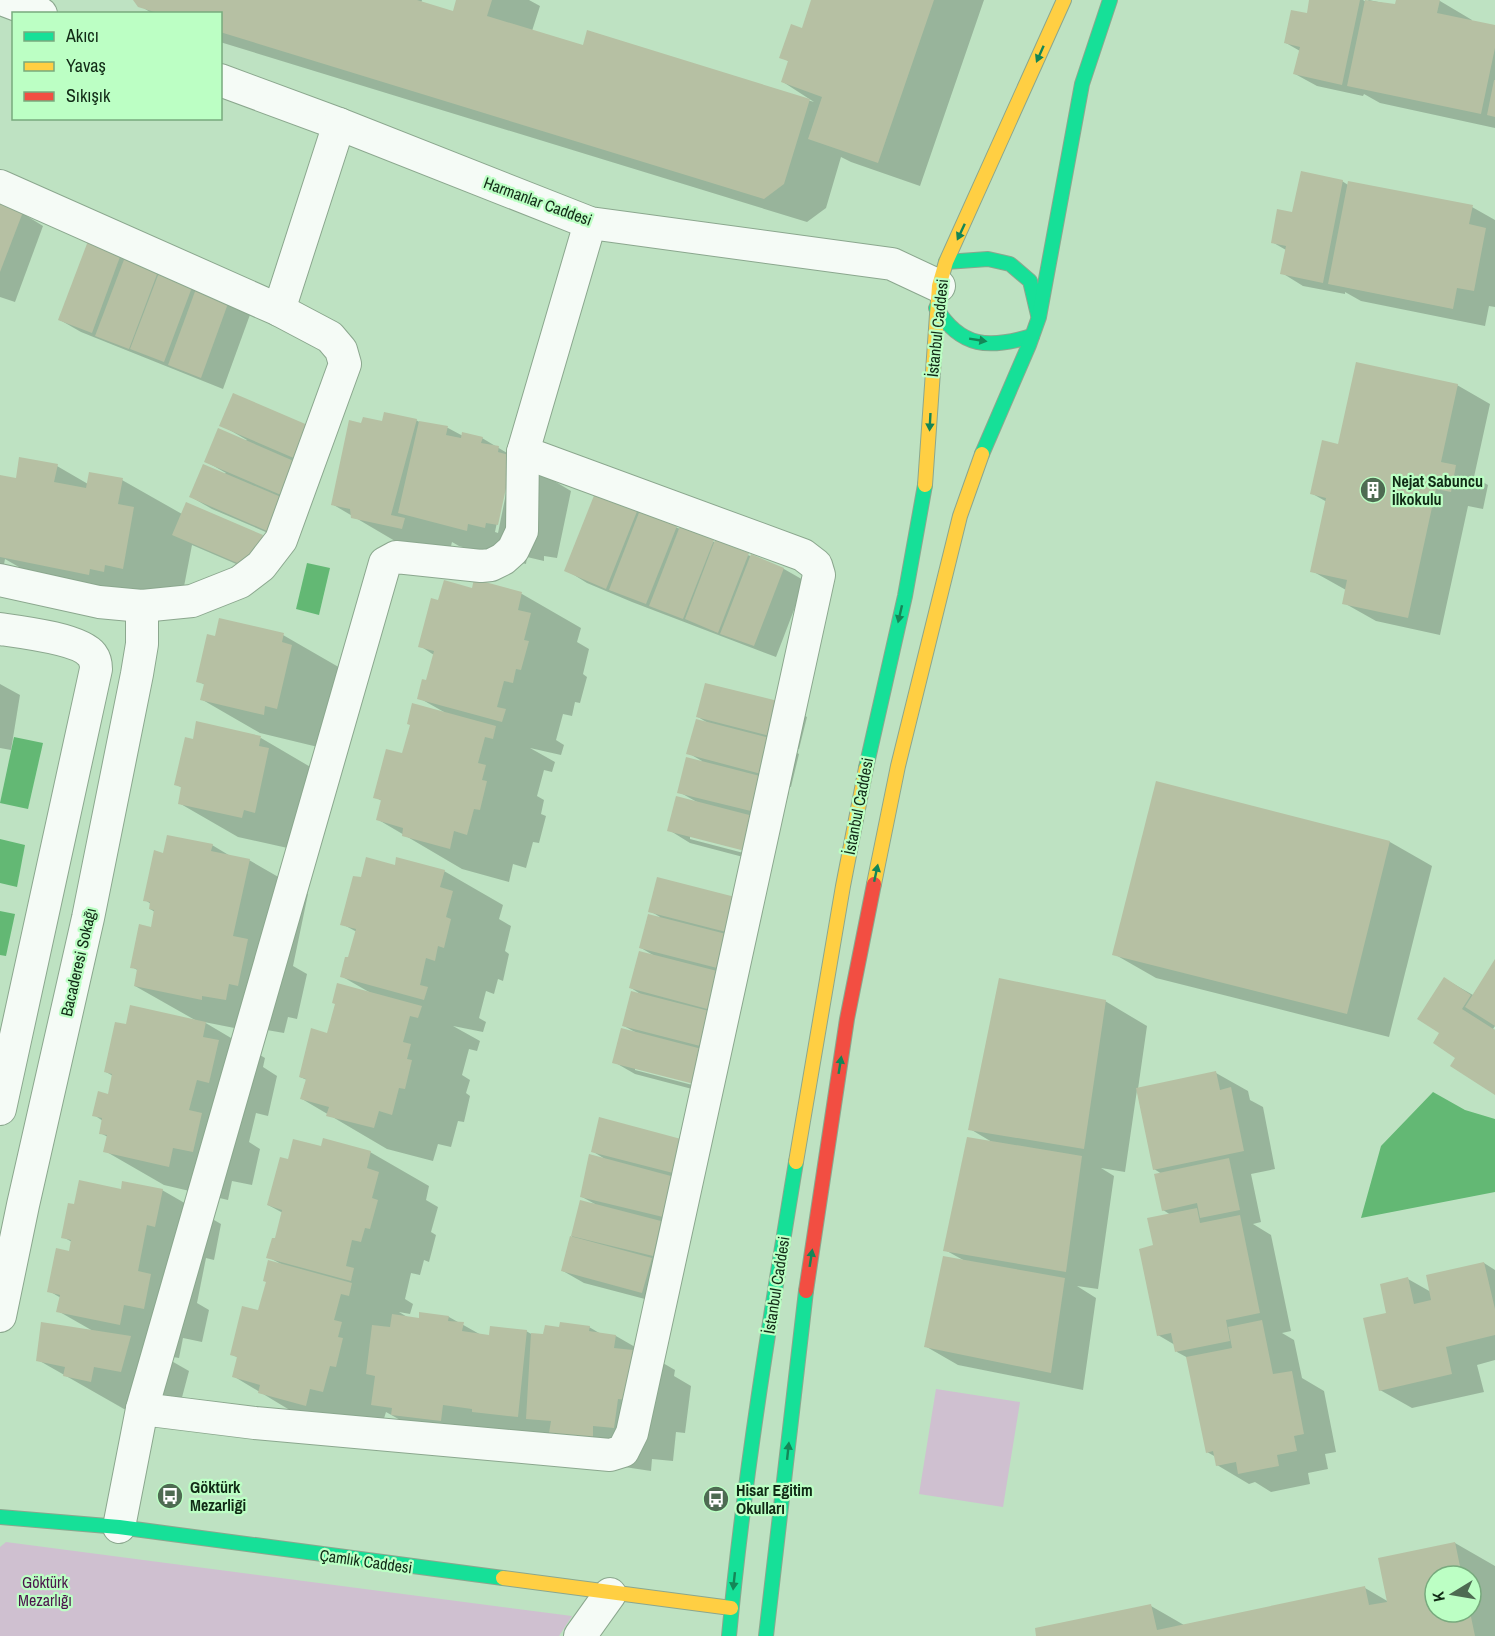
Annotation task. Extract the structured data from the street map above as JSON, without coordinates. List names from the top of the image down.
{
  "streets": {
    "main road": ["İstanbul Caddesi", "Çamlık Caddesi"],
    "street": ["Harmanlar Caddesi", "Bacaderesi Sokağı"]
  },
  "crossings": [
    ["Harmanlar Caddesi", "İstanbul Caddesi"],
    ["İstanbul Caddesi", "Çamlık Caddesi"]
  ],
  "parks": ["Göktürk Mezarlığı"],
  "places": {
    "building": ["Nejat Sabuncu İlkokulu"],
    "bus stop": ["Göktürk Mezarliği", "Hisar Eğitim Okulları"]
  },
  "legend": ["Akıcı", "Yavaş", "Sıkışık"],
  "north": "left"
}
